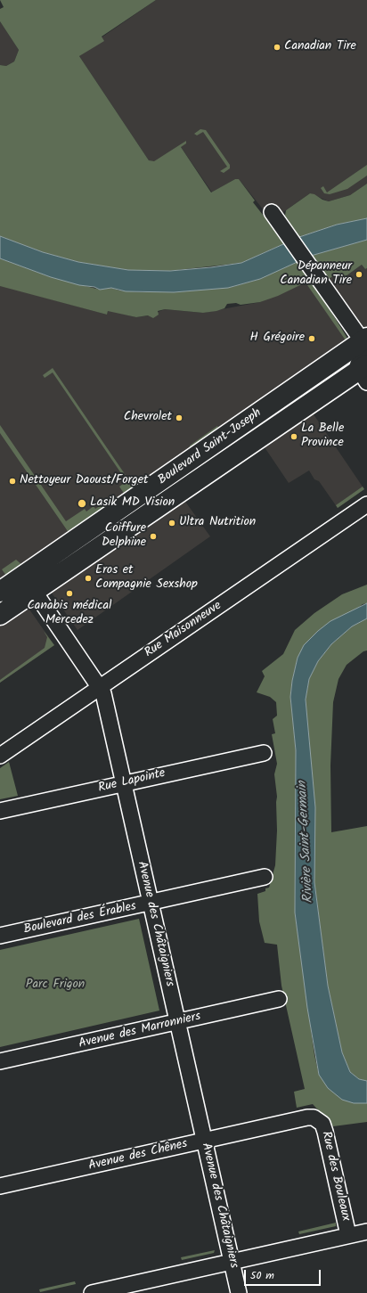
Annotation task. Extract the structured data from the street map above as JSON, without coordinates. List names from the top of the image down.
{
  "streets": {
    "main road": ["Boulevard Saint-Joseph"],
    "street": [
      "Rue Maisonneuve",
      "Rue Lapointe",
      "Boulevard des Érables",
      "Avenue des Châtaigniers",
      "Avenue des Marronniers",
      "Avenue des Chênes",
      "Rue des Bouleaux"
    ]
  },
  "crossings": [
    ["Boulevard Saint-Joseph", "Avenue des Châtaigniers"],
    ["Rue Maisonneuve", "Avenue des Châtaigniers"],
    ["Rue Lapointe", "Avenue des Châtaigniers"],
    ["Boulevard des Érables", "Avenue des Châtaigniers"],
    ["Avenue des Châtaigniers", "Avenue des Marronniers"],
    ["Avenue des Châtaigniers", "Avenue des Chênes"],
    ["Avenue des Chênes", "Rue des Bouleaux"]
  ],
  "water": ["Rivière Saint-Germain"],
  "parks": ["Parc Frigon"],
  "places": [
    "Canadian Tire",
    "Dépanneur Canadian Tire",
    "H Grégoire",
    "Chevrolet",
    "La Belle Province",
    "Nettoyeur Daoust/Forget",
    "Lasik MD Vision",
    "Ultra Nutrition",
    "Coiffure Delphine",
    "Eros et Compagnie Sexshop",
    "Canabis médical Mercedez"
  ],
  "scale_bar": "50 m"
}
